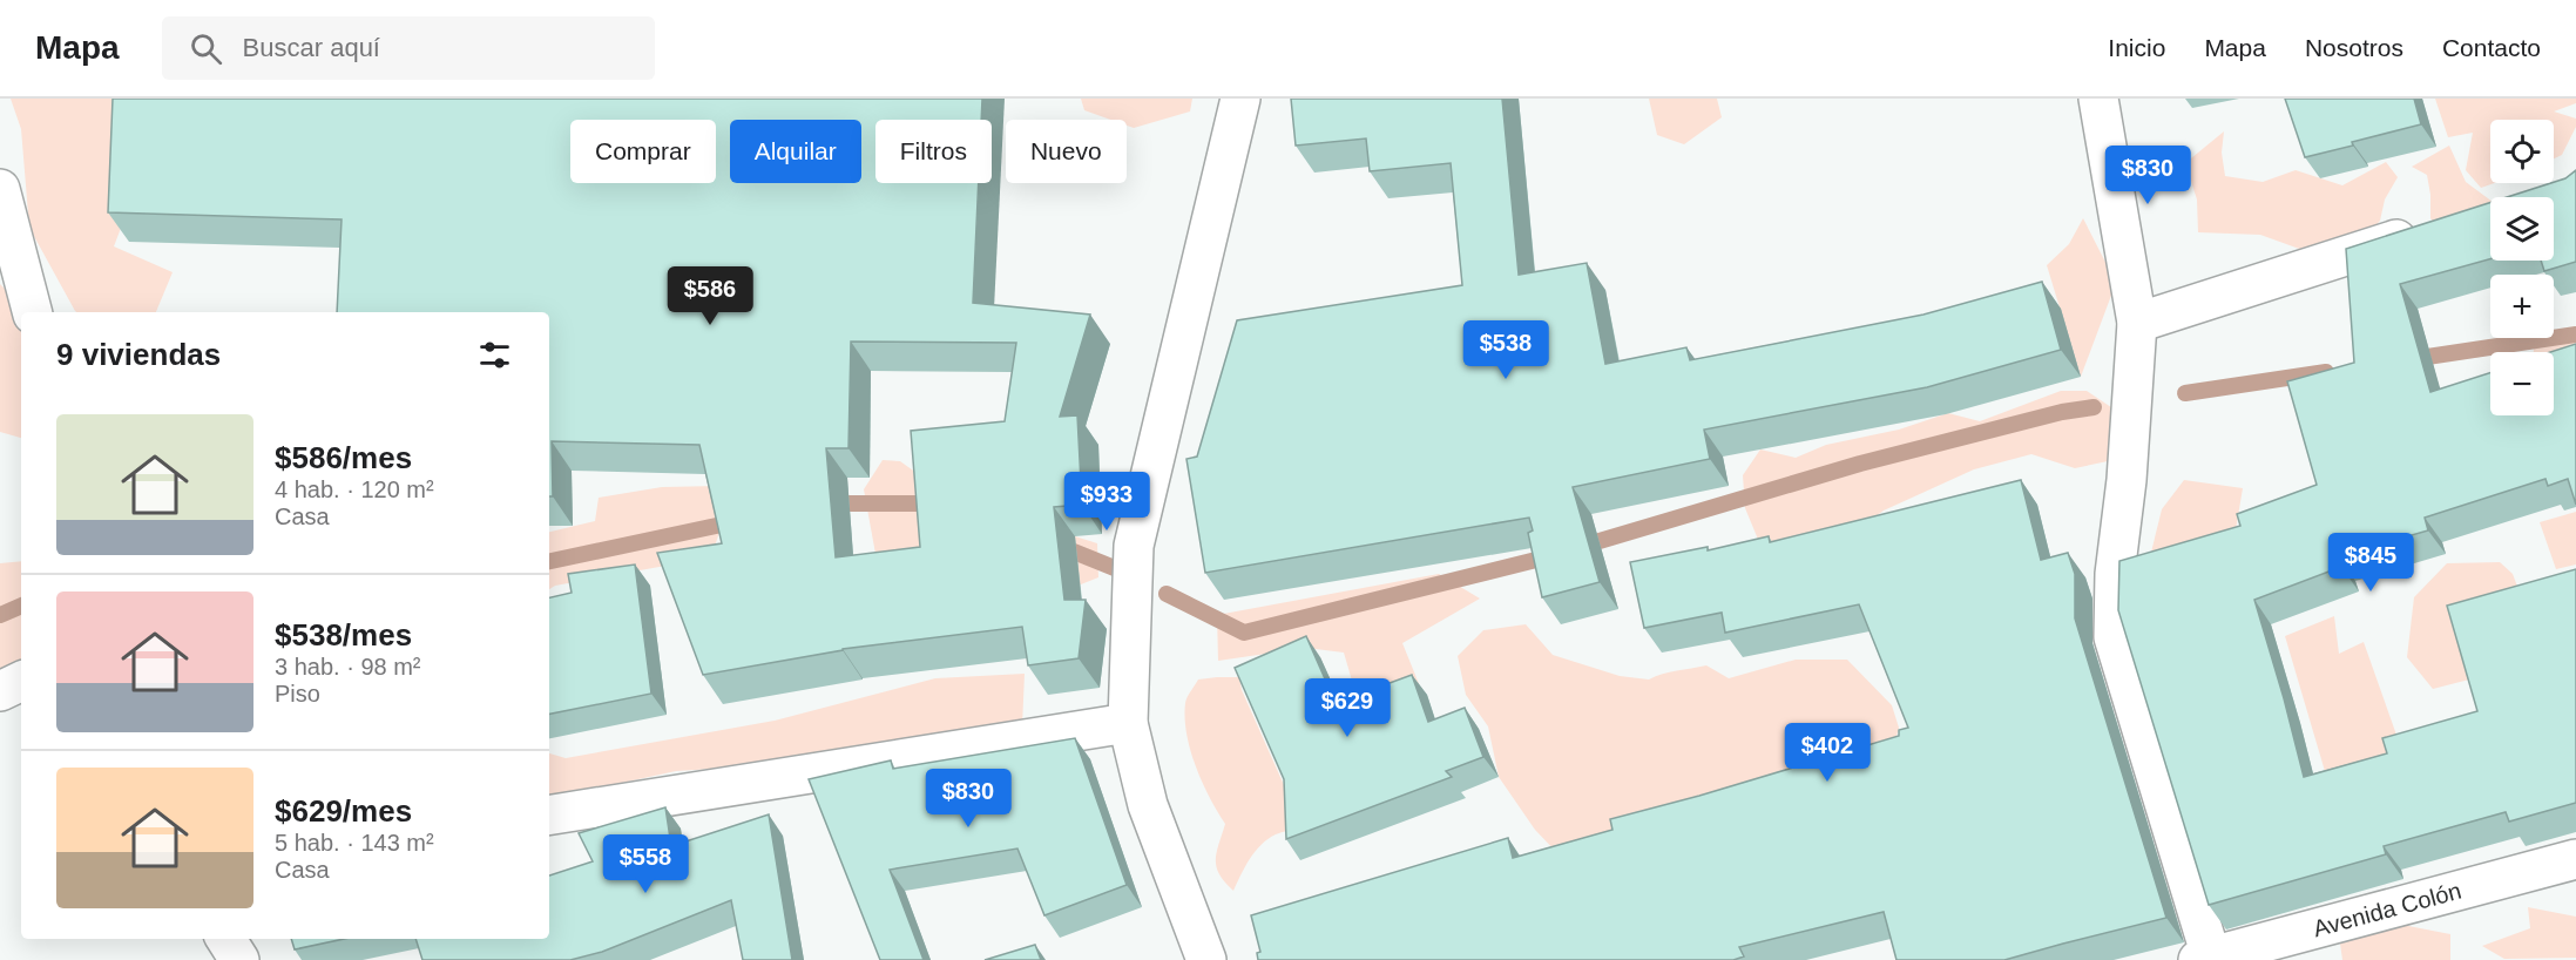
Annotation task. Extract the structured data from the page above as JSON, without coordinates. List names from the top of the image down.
{
  "streets": {
    "street": ["Avenida Colón"]
  },
  "page": {
    "header": "Mapa",
    "search": "Buscar aquí",
    "nav": [
      "Inicio",
      "Mapa",
      "Nosotros",
      "Contacto"
    ],
    "map_buttons": ["+", "−"],
    "chip": [
      "Comprar",
      "Alquilar",
      "Filtros",
      "Nuevo"
    ],
    "price": [
      "$830",
      "$586",
      "$538",
      "$933",
      "$845",
      "$629",
      "$402",
      "$830",
      "$558"
    ],
    "heading": "9 viviendas",
    "list": [
      {
        "name": "$586/mes",
        "note": "4 hab. · 120 m² · Casa"
      },
      {
        "name": "$538/mes",
        "note": "3 hab. · 98 m² · Piso"
      },
      {
        "name": "$629/mes",
        "note": "5 hab. · 143 m² · Casa"
      }
    ]
  }
}
